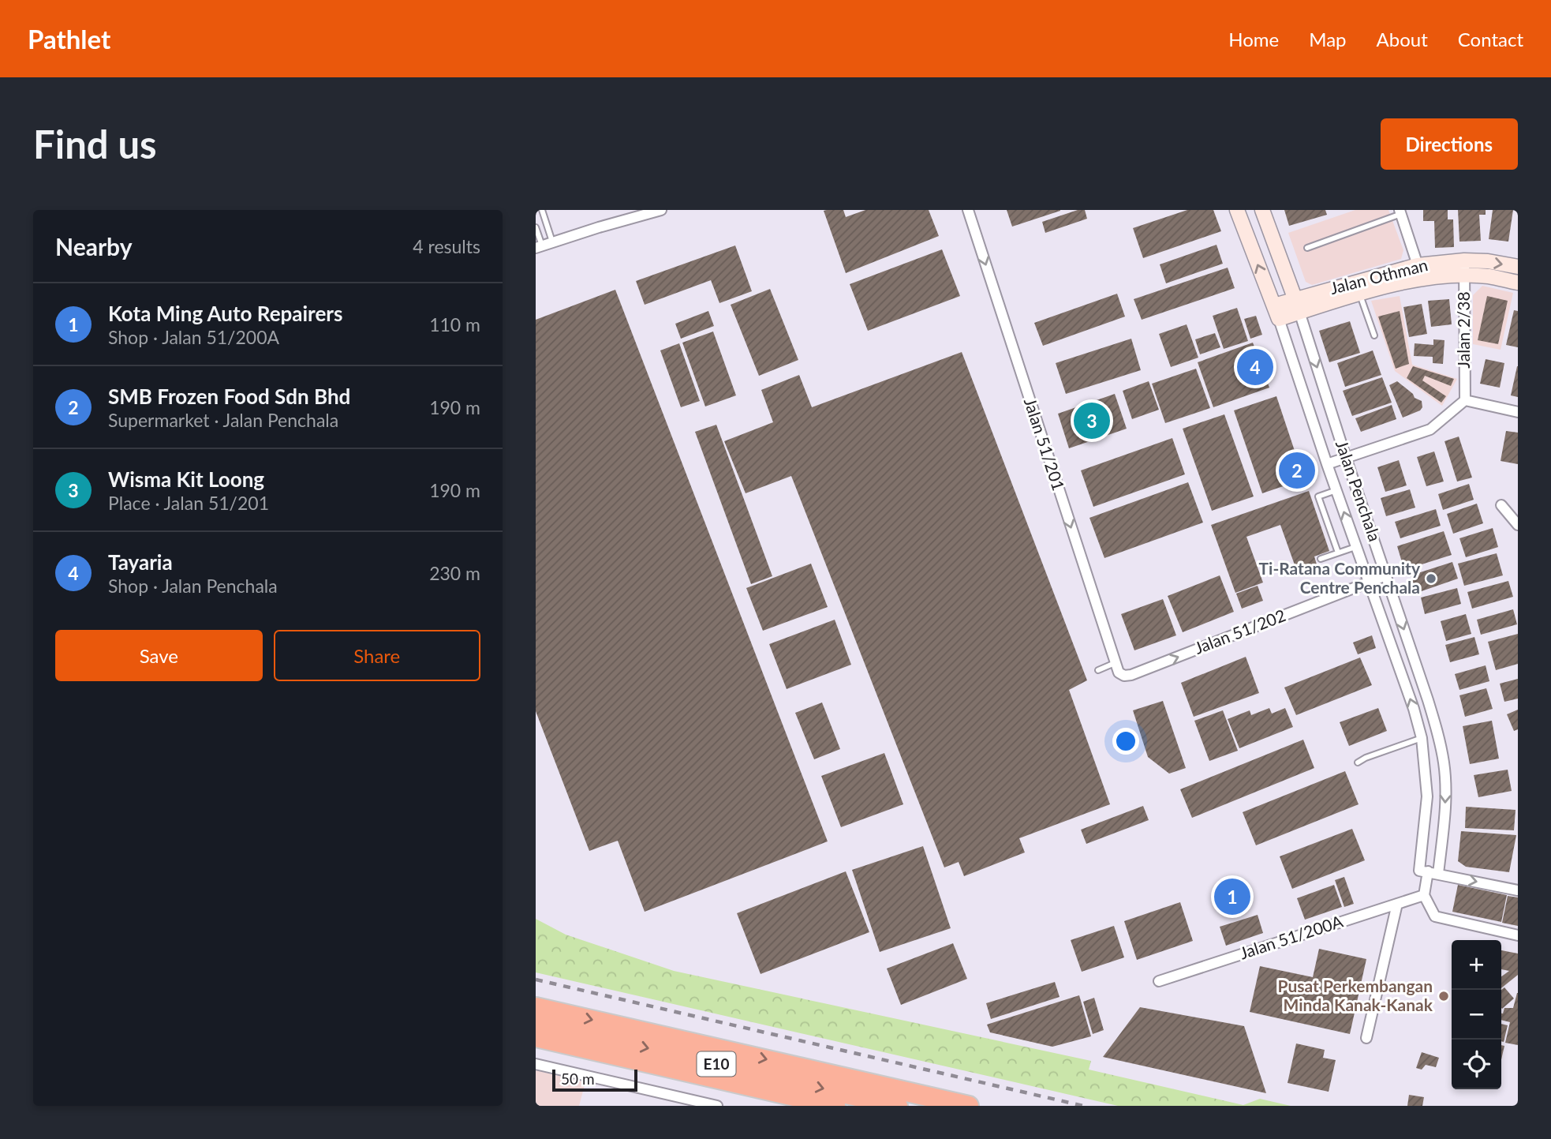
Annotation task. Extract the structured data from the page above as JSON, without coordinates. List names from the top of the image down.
{
  "streets": {
    "highway": ["E10"],
    "main road": ["Jalan Othman", "Jalan Penchala"],
    "street": [
      "Jalan 2/38",
      "Jalan 51/201",
      "Jalan 51/202",
      "Jalan 51/200A"
    ]
  },
  "crossings": [
    ["Jalan Othman", "Jalan 2/38"],
    ["Jalan Othman", "Jalan Penchala"],
    ["Jalan 51/201", "Jalan 51/202"],
    ["Jalan Penchala", "Jalan 51/202"],
    ["Jalan Penchala", "Jalan 51/200A"]
  ],
  "one_way": ["Jalan 51/201", "Jalan 51/202"],
  "places": ["Ti-Ratana Community Centre Penchala", "Pusat Perkembangan Minda Kanak-Kanak"],
  "scale_bar": "50 m",
  "page": {
    "header": "Pathlet",
    "nav": [
      "Home",
      "Map",
      "About",
      "Contact"
    ],
    "buttons": [
      "Directions",
      ["Save", "Share"]
    ],
    "title": "Find us",
    "heading": ["Nearby", "4 results"],
    "list": [
      {
        "mark": "1",
        "name": "Kota Ming Auto Repairers",
        "note": "Shop · Jalan 51/200A",
        "value": "110 m"
      },
      {
        "mark": "2",
        "name": "SMB Frozen Food Sdn Bhd",
        "note": "Supermarket · Jalan Penchala",
        "value": "190 m"
      },
      {
        "mark": "3",
        "name": "Wisma Kit Loong",
        "note": "Place · Jalan 51/201",
        "value": "190 m"
      },
      {
        "mark": "4",
        "name": "Tayaria",
        "note": "Shop · Jalan Penchala",
        "value": "230 m"
      }
    ],
    "pins": [
      "4",
      "3",
      "2",
      "1"
    ],
    "map_buttons": ["+", "−"],
    "scale": "50 m"
  }
}
